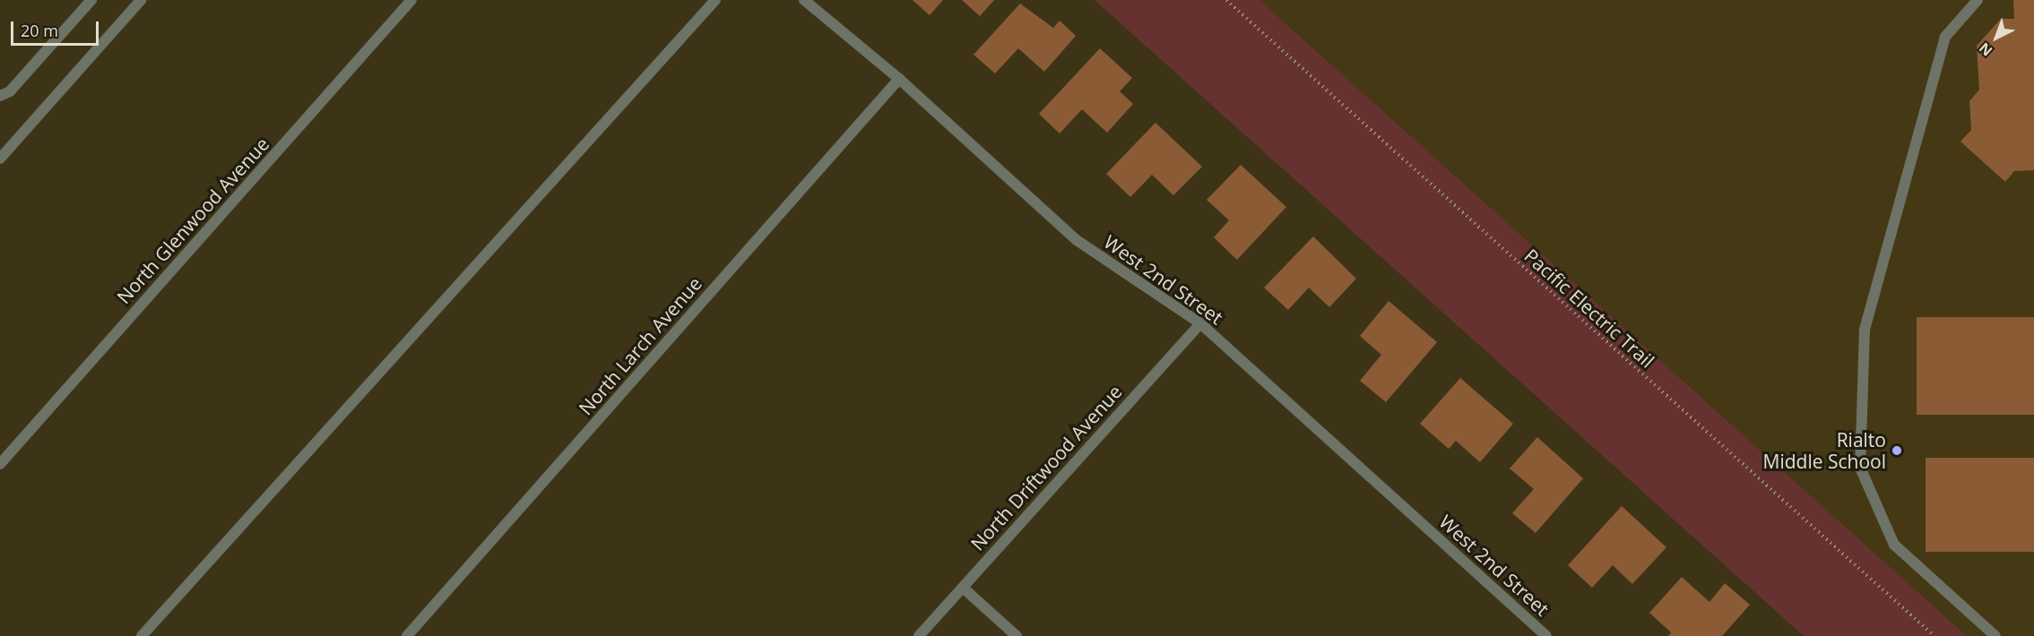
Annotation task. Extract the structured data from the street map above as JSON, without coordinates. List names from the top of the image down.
{
  "streets": {
    "street": [
      "North Glenwood Avenue",
      "West 2nd Street",
      "North Larch Avenue",
      "North Driftwood Avenue"
    ],
    "path": ["Pacific Electric Trail"]
  },
  "crossings": [
    ["West 2nd Street", "North Larch Avenue"],
    ["West 2nd Street", "North Driftwood Avenue"]
  ],
  "places": ["Rialto Middle School"],
  "scale_bar": "20 m",
  "north": "bottom left"
}
